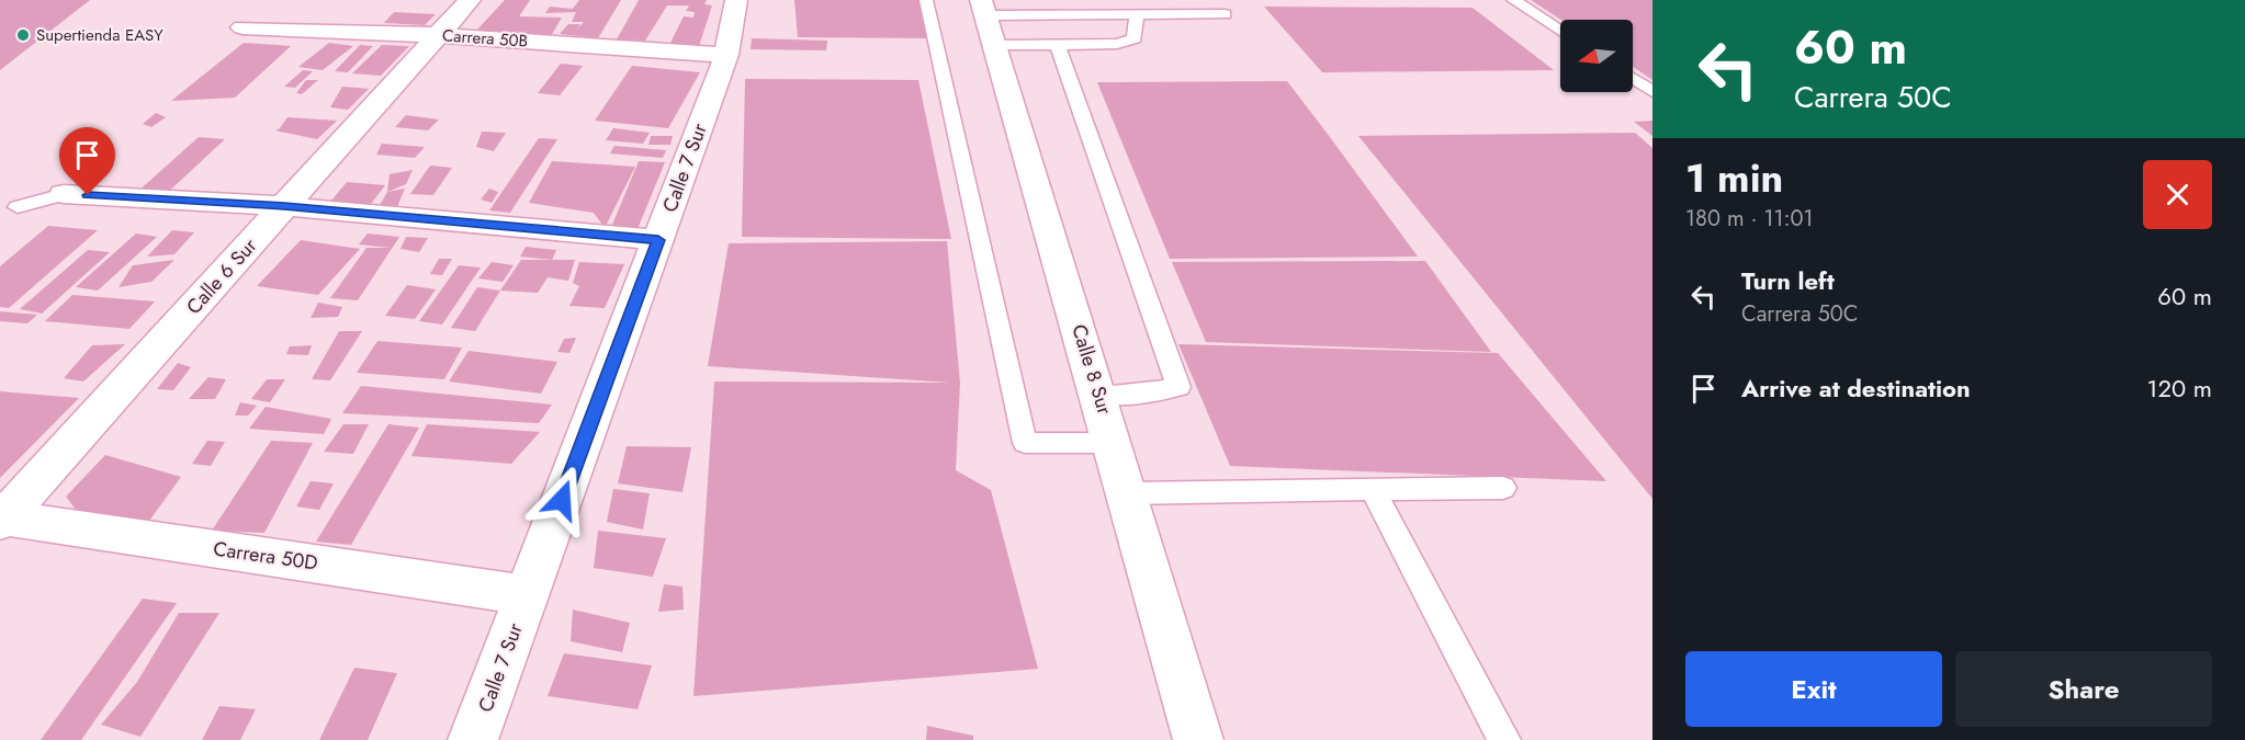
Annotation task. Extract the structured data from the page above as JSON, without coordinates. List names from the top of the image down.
{
  "streets": {
    "street": [
      "Carrera 50B",
      "Calle 7 Sur",
      "Calle 6 Sur",
      "Calle 8 Sur",
      "Carrera 50D"
    ]
  },
  "crossings": [
    ["Carrera 50B", "Calle 7 Sur"],
    ["Carrera 50B", "Calle 6 Sur"],
    ["Calle 7 Sur", "Carrera 50D"],
    ["Calle 6 Sur", "Carrera 50D"]
  ],
  "places": ["Supertienda EASY"],
  "north": "left",
  "page": {
    "turn": ["60 m", "Carrera 50C"],
    "heading": ["1 min", "180 m · 11:01"],
    "list": [
      {
        "name": "Turn left",
        "note": "Carrera 50C",
        "value": "60 m"
      },
      {
        "name": "Arrive at destination",
        "value": "120 m"
      }
    ],
    "buttons": ["Exit", "Share"]
  }
}
